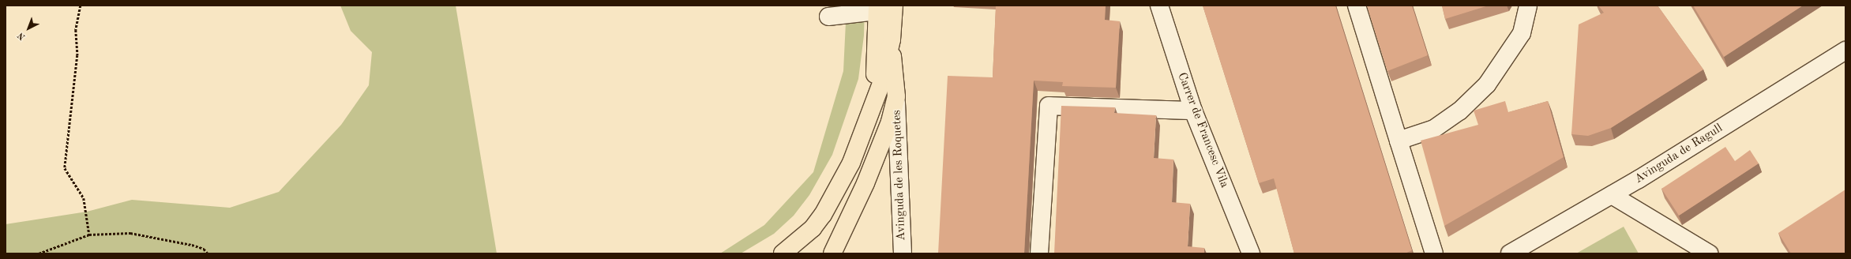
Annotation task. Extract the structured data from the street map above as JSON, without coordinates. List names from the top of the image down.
{
  "streets": {
    "main road": ["Avinguda de les Roquetes"],
    "street": ["Carrer de Francesc Vila", "Avinguda de Ragull"]
  },
  "north": "bottom left"
}
